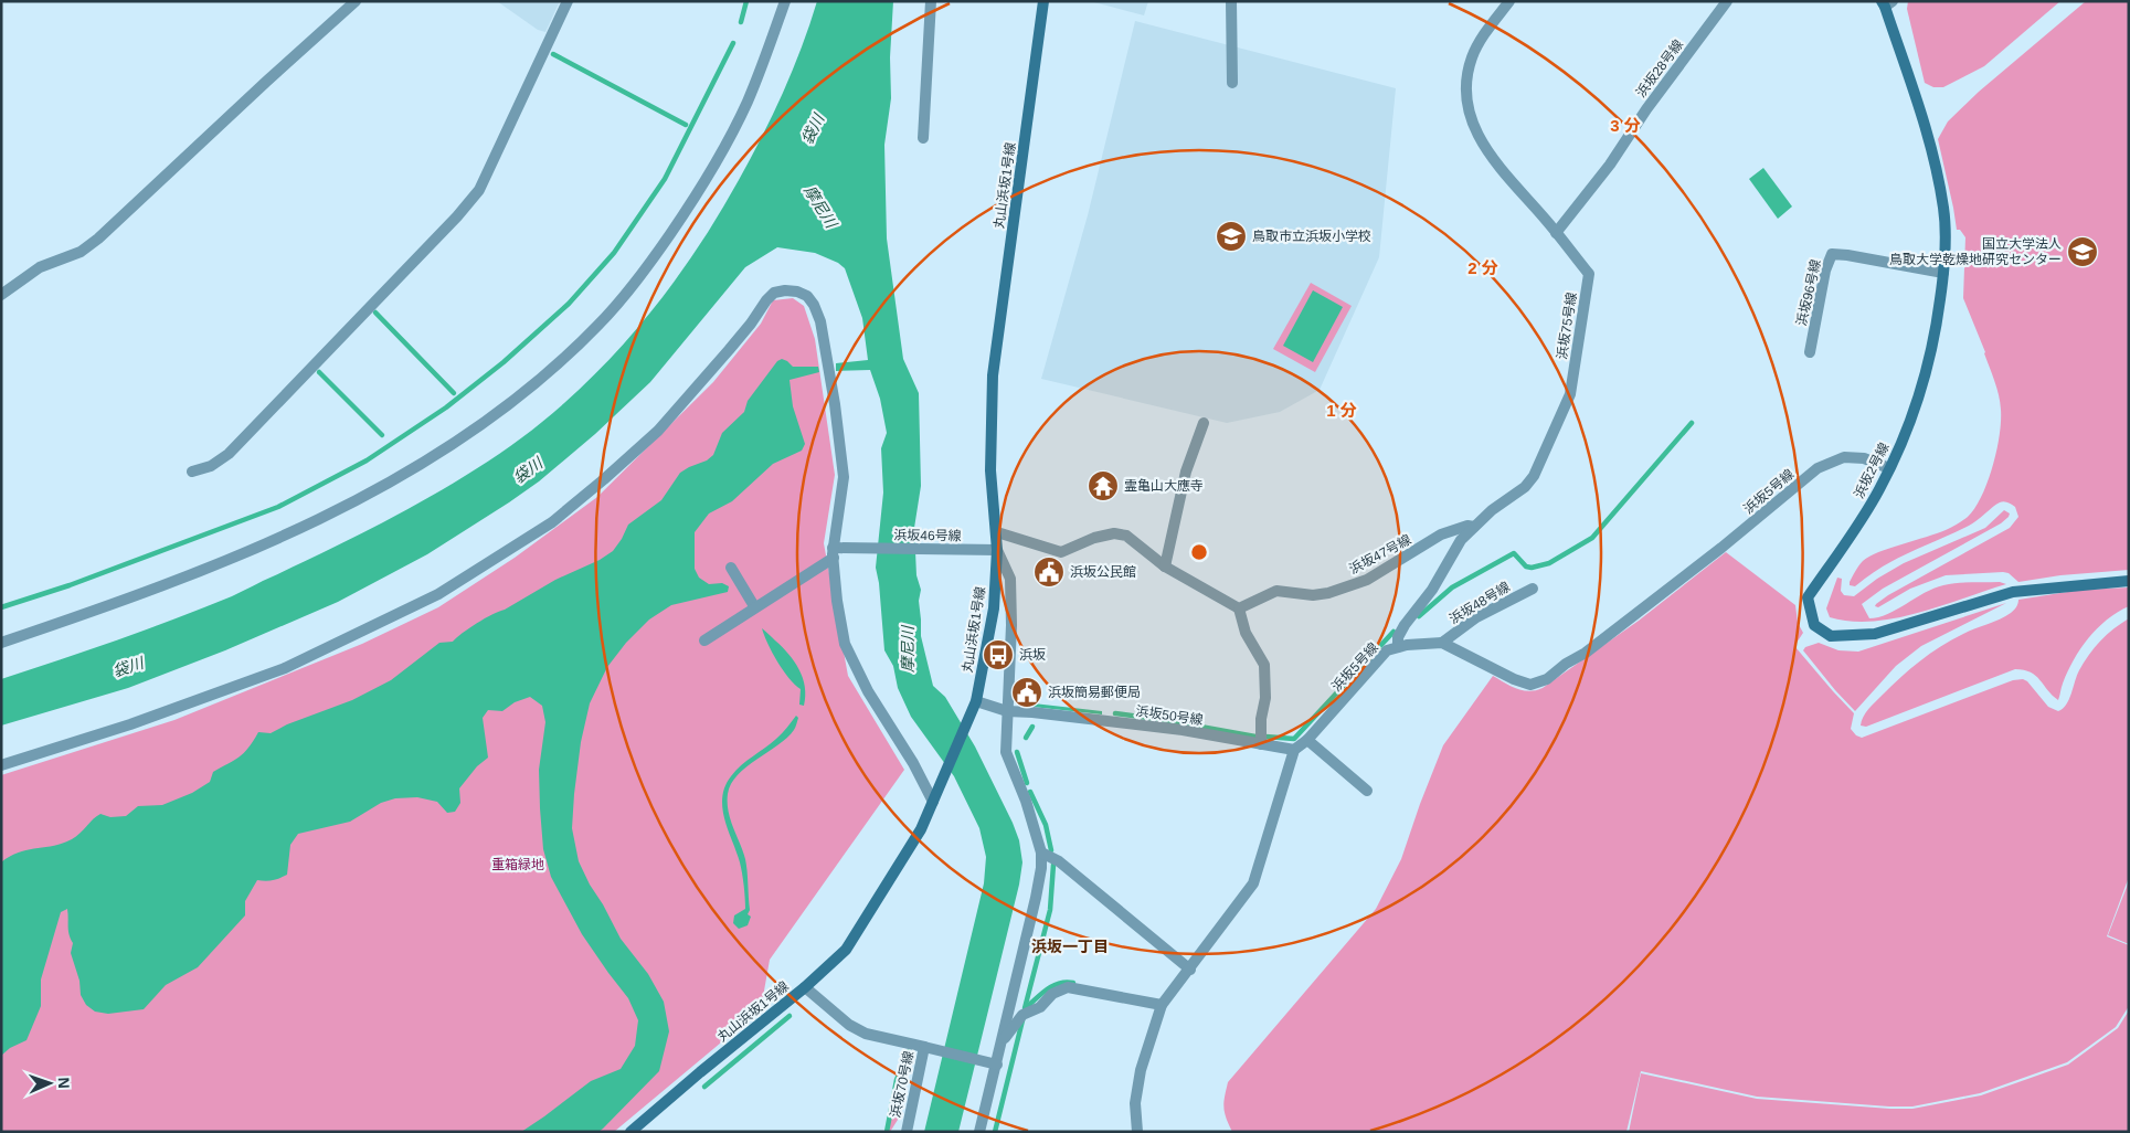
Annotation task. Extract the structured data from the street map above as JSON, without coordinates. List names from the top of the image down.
{
  "streets": {
    "street": [
      "浜坂28号線",
      "丸山浜坂1号線",
      "浜坂96号線",
      "浜坂75号線",
      "浜坂2号線",
      "浜坂5号線",
      "浜坂46号線",
      "浜坂47号線",
      "浜坂48号線",
      "浜坂50号線",
      "浜坂70号線"
    ]
  },
  "crossings": [
    ["浜坂28号線", "浜坂75号線"],
    ["丸山浜坂1号線", "浜坂46号線"],
    ["丸山浜坂1号線", "浜坂50号線"],
    ["丸山浜坂1号線", "浜坂70号線"],
    ["浜坂96号線", "浜坂2号線"],
    ["浜坂75号線", "浜坂5号線"],
    ["浜坂75号線", "浜坂47号線"],
    ["浜坂2号線", "浜坂5号線"],
    ["浜坂5号線", "浜坂48号線"],
    ["浜坂5号線", "浜坂50号線"]
  ],
  "districts": ["浜坂一丁目"],
  "water": ["袋川", "摩尼川"],
  "parks": ["重箱緑地"],
  "places": {
    "school or university": ["鳥取市立浜坂小学校", "国立大学法人 鳥取大学乾燥地研究センター"],
    "temple": ["霊亀山大應寺"],
    "public building": ["浜坂公民館", "浜坂簡易郵便局"],
    "bus stop": ["浜坂"]
  },
  "north": "right",
  "rings": ["3 分", "2 分", "1 分"]
}
